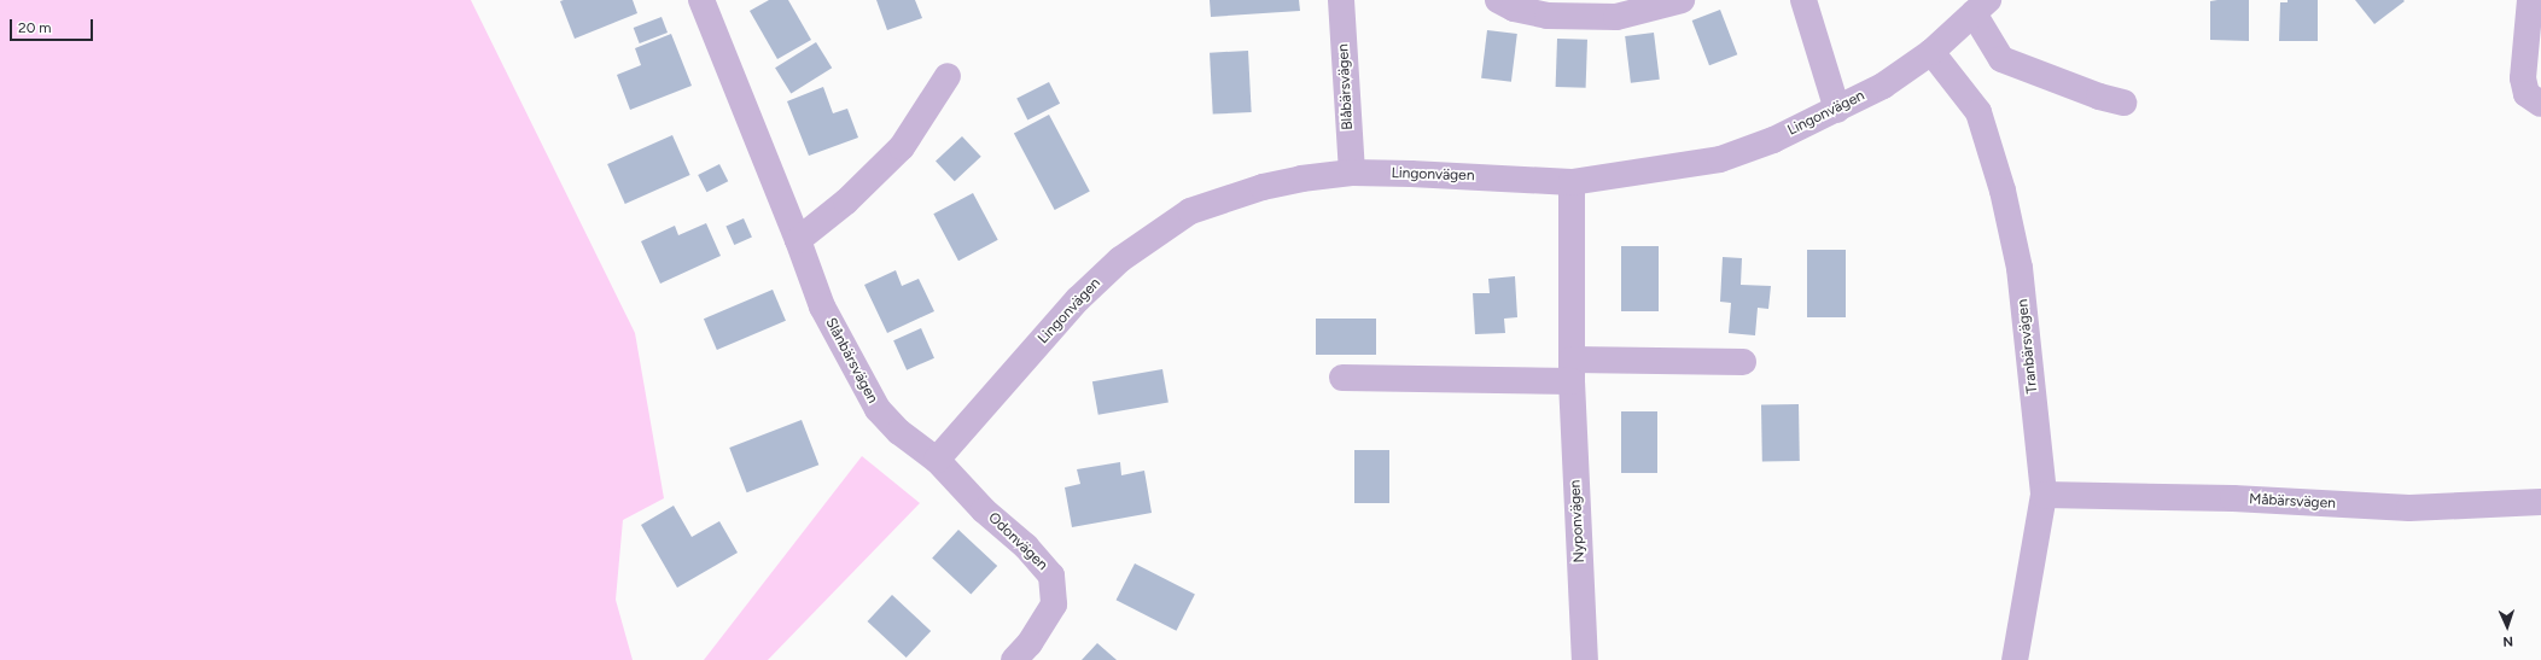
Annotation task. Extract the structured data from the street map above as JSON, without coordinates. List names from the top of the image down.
{
  "streets": {
    "street": [
      "Blåbärsvägen",
      "Lingonvägen",
      "Tranbärsvägen",
      "Slånbärsvägen",
      "Måbärsvägen",
      "Nyponvägen",
      "Odonvägen"
    ]
  },
  "crossings": [
    ["Blåbärsvägen", "Lingonvägen"],
    ["Lingonvägen", "Tranbärsvägen"],
    ["Lingonvägen", "Slånbärsvägen"],
    ["Lingonvägen", "Nyponvägen"],
    ["Lingonvägen", "Odonvägen"],
    ["Tranbärsvägen", "Måbärsvägen"],
    ["Slånbärsvägen", "Odonvägen"]
  ],
  "scale_bar": "20 m",
  "north": "bottom"
}
